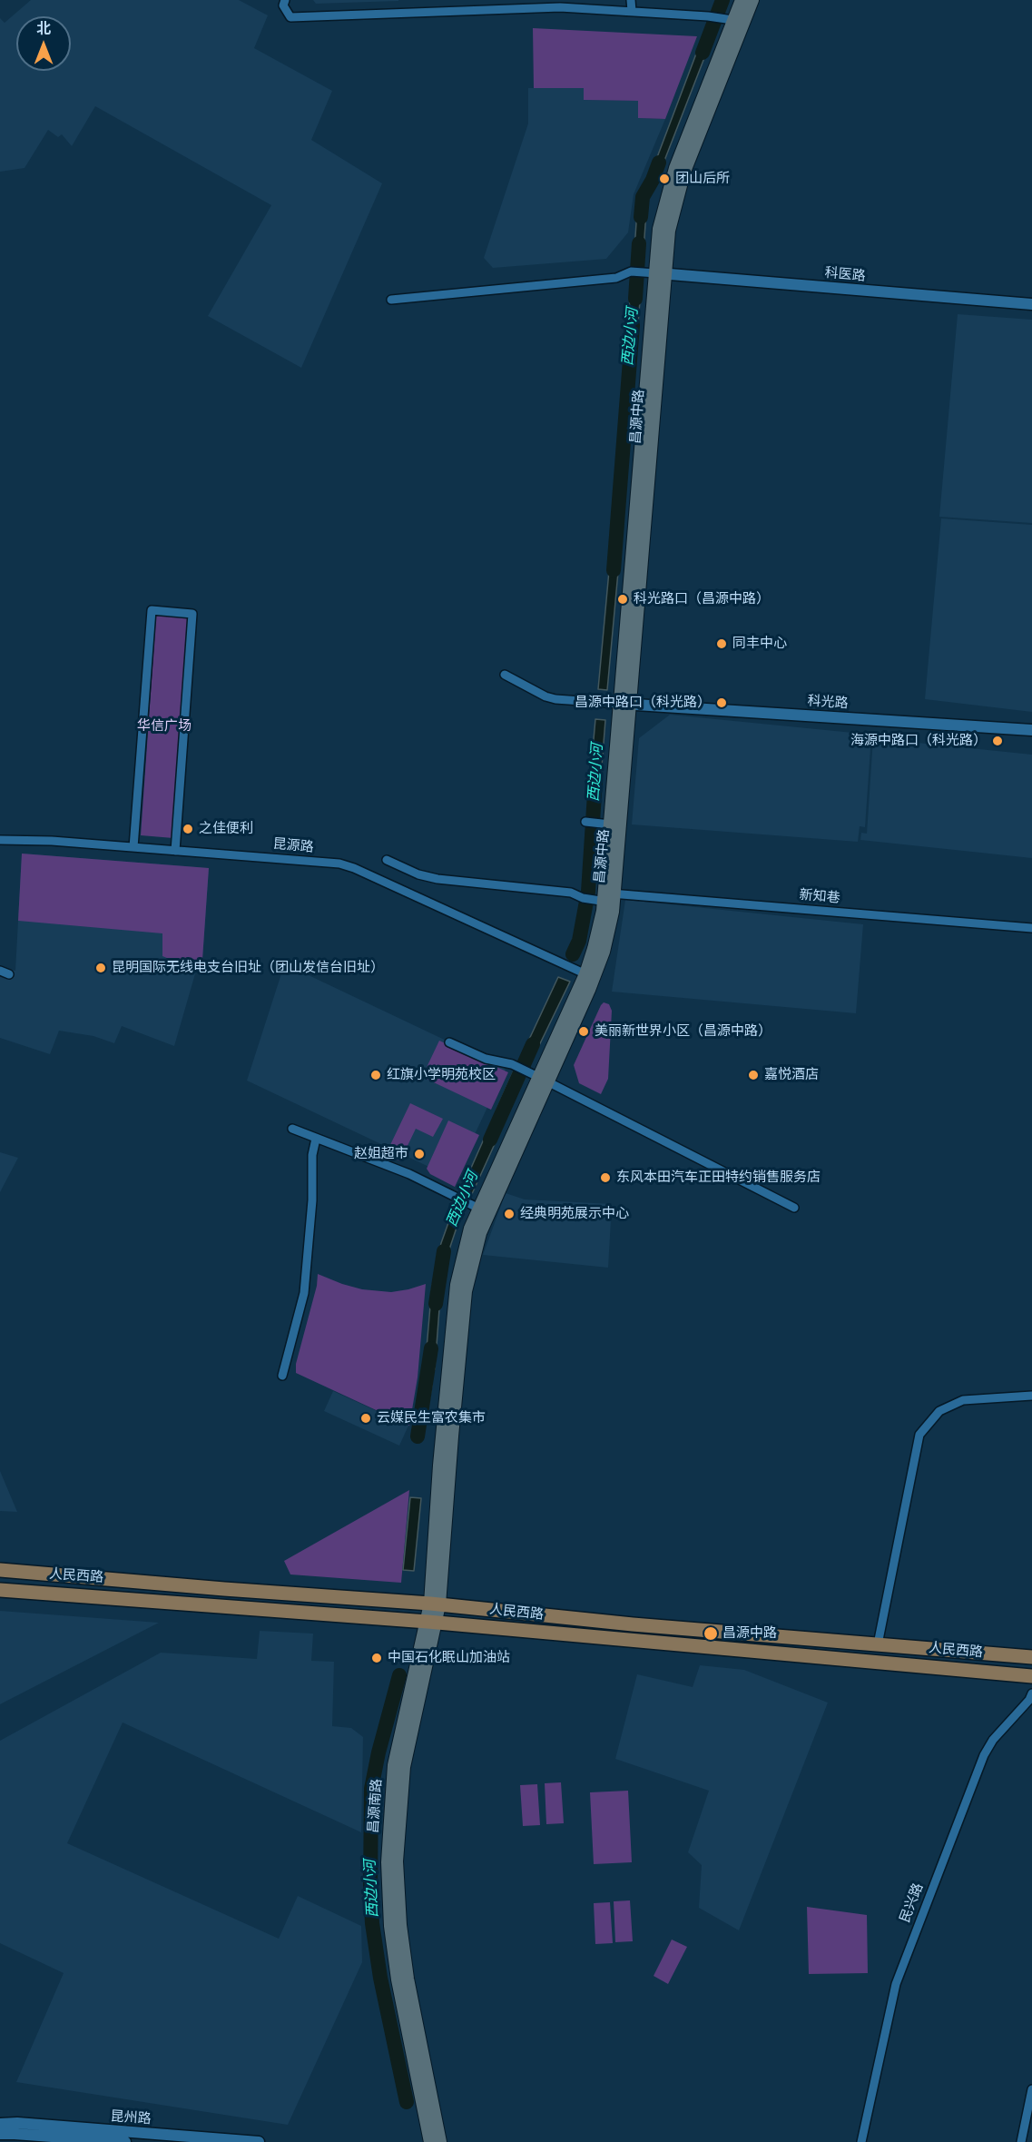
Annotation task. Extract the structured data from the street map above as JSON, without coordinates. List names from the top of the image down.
{
  "streets": {
    "main road": ["昌源中路", "人民西路", "昌源南路"],
    "street": [
      "科医路",
      "科光路",
      "昆源路",
      "新知巷",
      "民兴路",
      "昆州路"
    ]
  },
  "crossings": [
    ["科医路", "昌源中路"],
    ["昌源中路", "科光路"],
    ["昌源中路", "昆源路"],
    ["昌源中路", "新知巷"],
    ["昌源中路", "人民西路"],
    ["昌源中路", "昌源南路"],
    ["人民西路", "昌源南路"]
  ],
  "water": ["西边小河"],
  "parks": ["华信广场"],
  "places": [
    "团山后所",
    "科光路口（昌源中路）",
    "同丰中心",
    "昌源中路口（科光路）",
    "海源中路口（科光路）",
    "之佳便利",
    "昆明国际无线电支台旧址（团山发信台旧址）",
    "美丽新世界小区（昌源中路）",
    "红旗小学明苑校区",
    "嘉悦酒店",
    "赵姐超市",
    "东风本田汽车正田特约销售服务店",
    "经典明苑展示中心",
    "云媒民生富农集市",
    "昌源中路",
    "中国石化眠山加油站"
  ],
  "north": "top"
}
